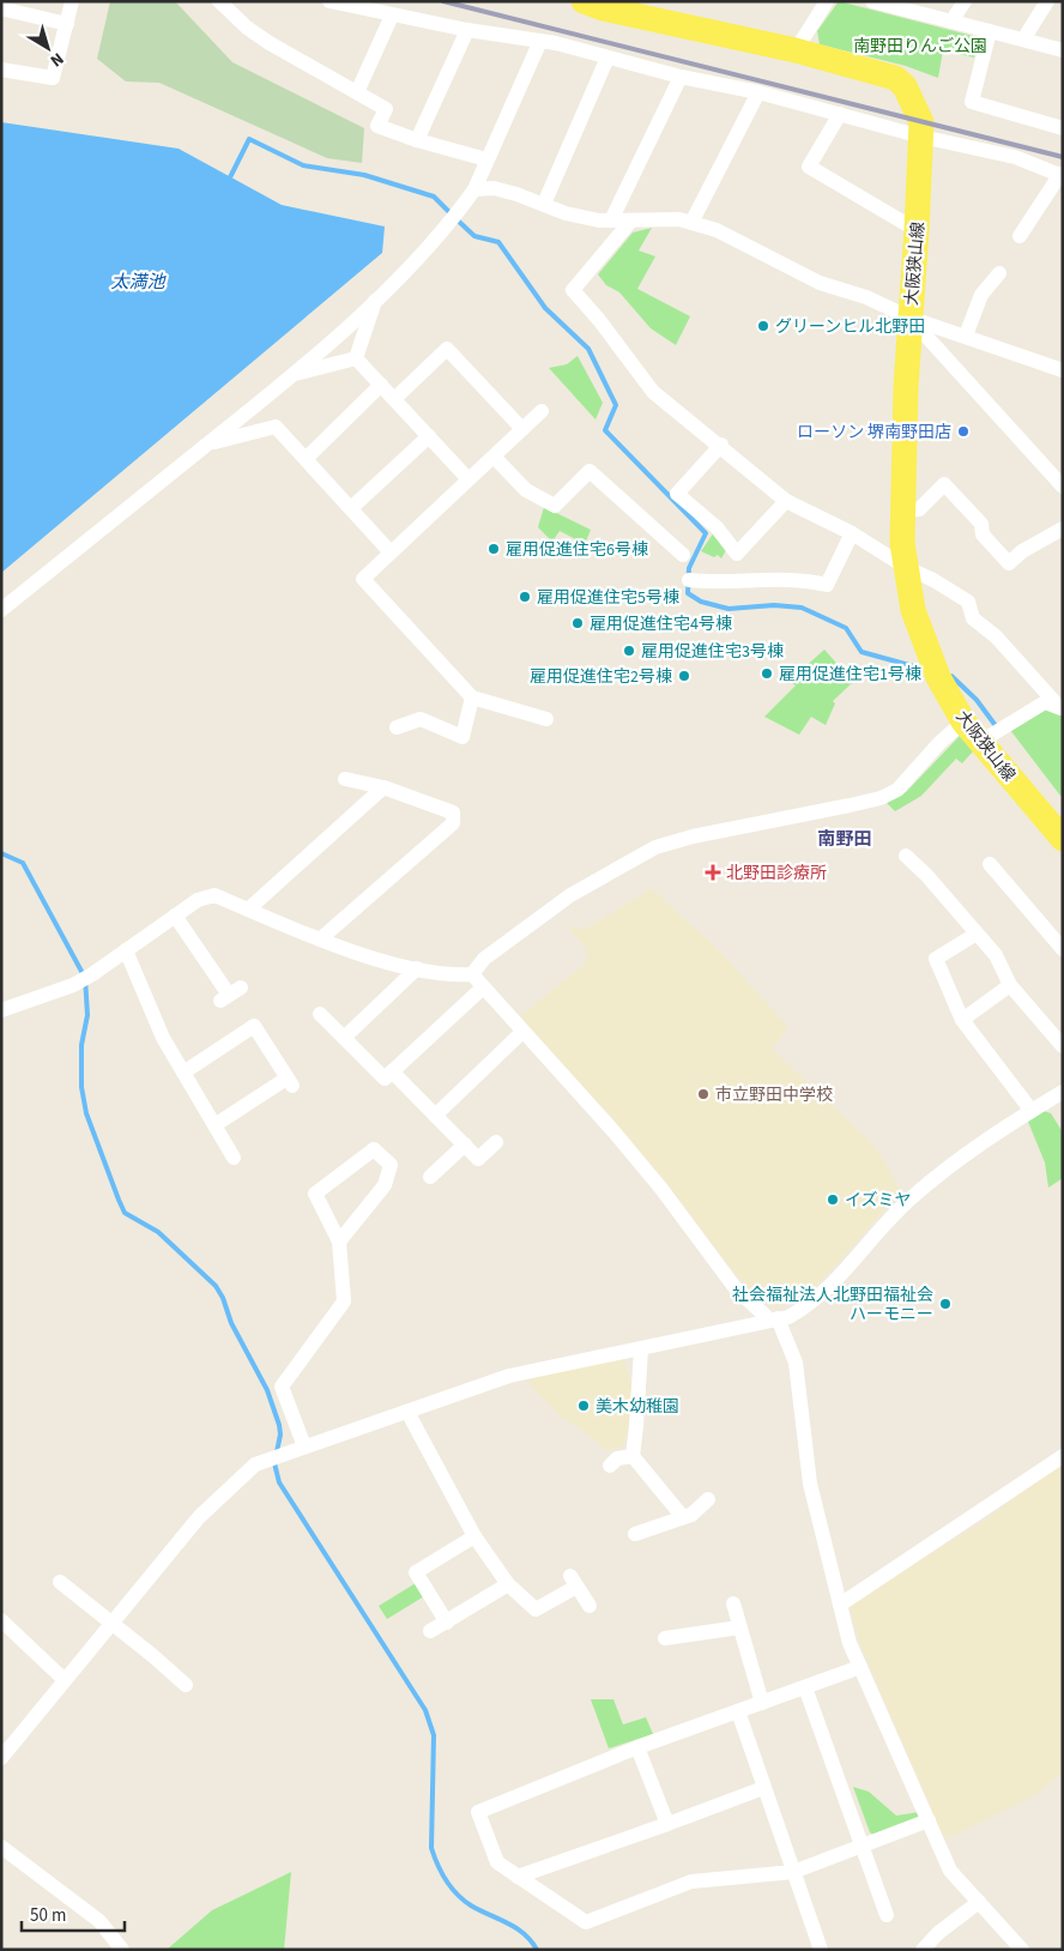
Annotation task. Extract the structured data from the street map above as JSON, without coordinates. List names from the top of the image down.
{
  "streets": {
    "main road": ["大阪狭山線"]
  },
  "districts": ["南野田"],
  "water": ["太満池"],
  "parks": ["南野田りんご公園"],
  "places": {
    "other": [
      "グリーンヒル北野田",
      "ローソン 堺南野田店",
      "雇用促進住宅6号棟",
      "雇用促進住宅5号棟",
      "雇用促進住宅4号棟",
      "雇用促進住宅3号棟",
      "雇用促進住宅1号棟",
      "雇用促進住宅2号棟",
      "市立野田中学校",
      "イズミヤ",
      "社会福祉法人北野田福祉会 ハーモニー",
      "美木幼稚園"
    ],
    "health": ["北野田診療所"]
  },
  "scale_bar": "50 m",
  "north": "bottom right"
}
